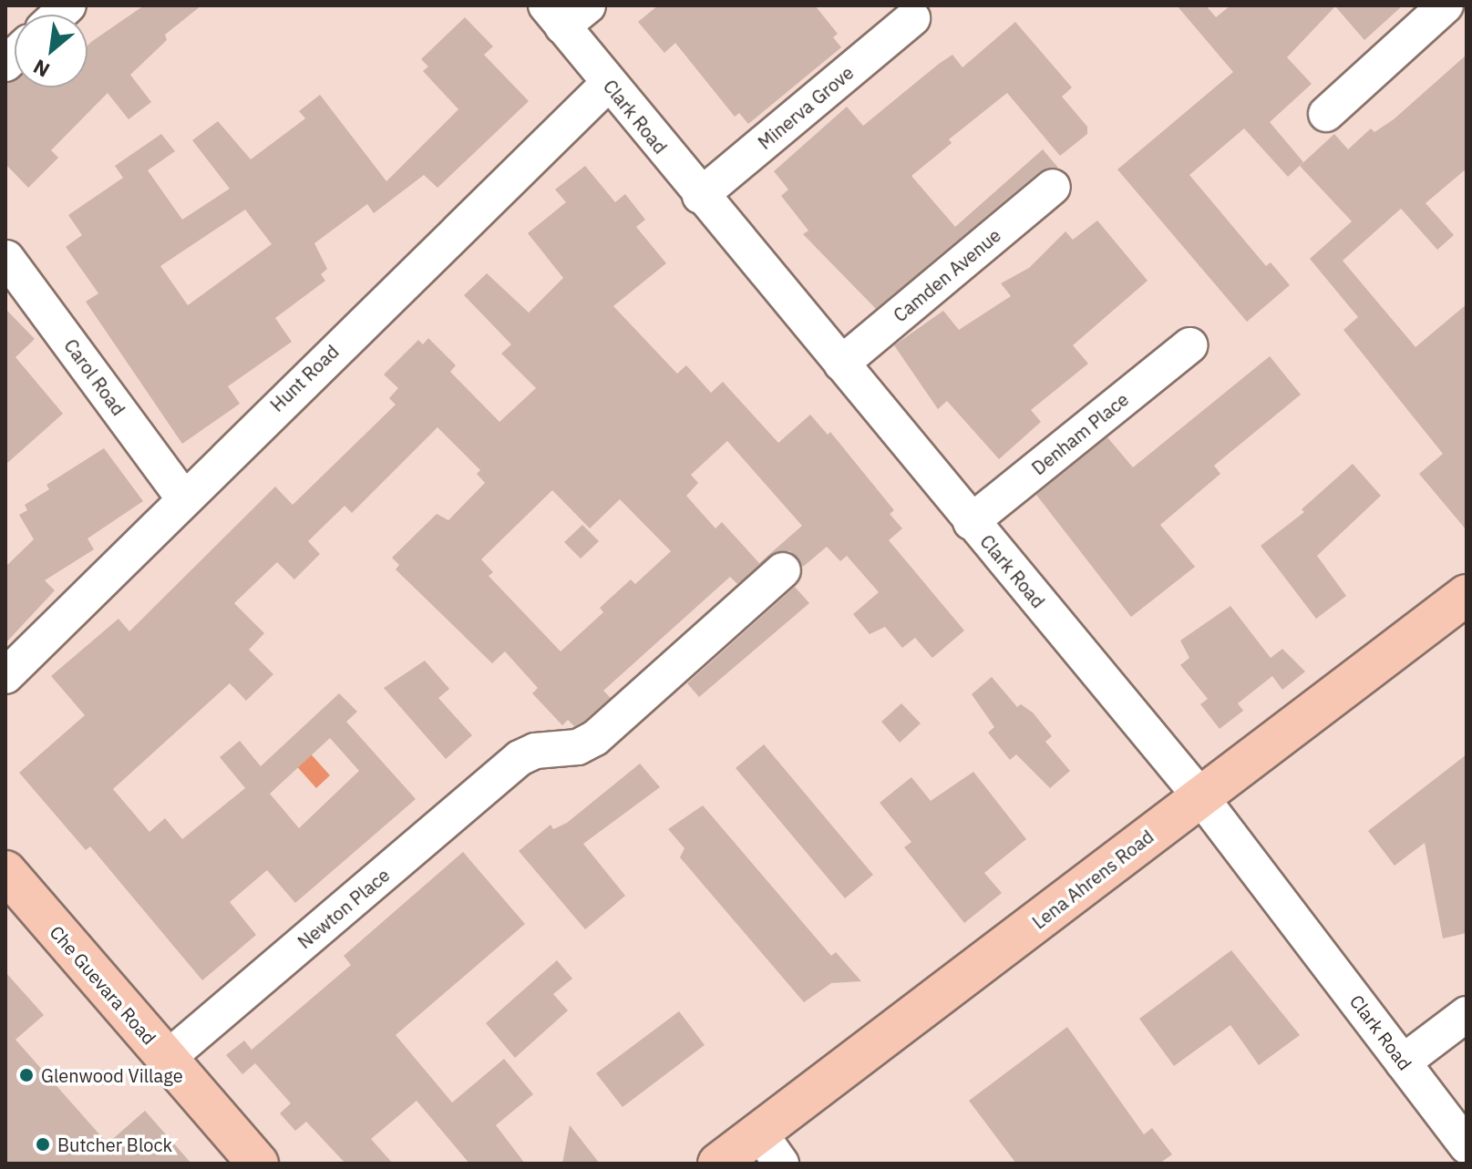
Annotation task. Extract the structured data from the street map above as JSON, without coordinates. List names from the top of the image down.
{
  "streets": {
    "main road": ["Lena Ahrens Road", "Che Guevara Road"],
    "street": [
      "Minerva Grove",
      "Clark Road",
      "Camden Avenue",
      "Carol Road",
      "Hunt Road",
      "Denham Place",
      "Newton Place"
    ]
  },
  "crossings": [
    ["Minerva Grove", "Clark Road"],
    ["Clark Road", "Camden Avenue"],
    ["Clark Road", "Hunt Road"],
    ["Clark Road", "Denham Place"],
    ["Clark Road", "Lena Ahrens Road"],
    ["Carol Road", "Hunt Road"],
    ["Newton Place", "Che Guevara Road"]
  ],
  "places": ["Glenwood Village", "Butcher Block"],
  "north": "bottom left"
}
